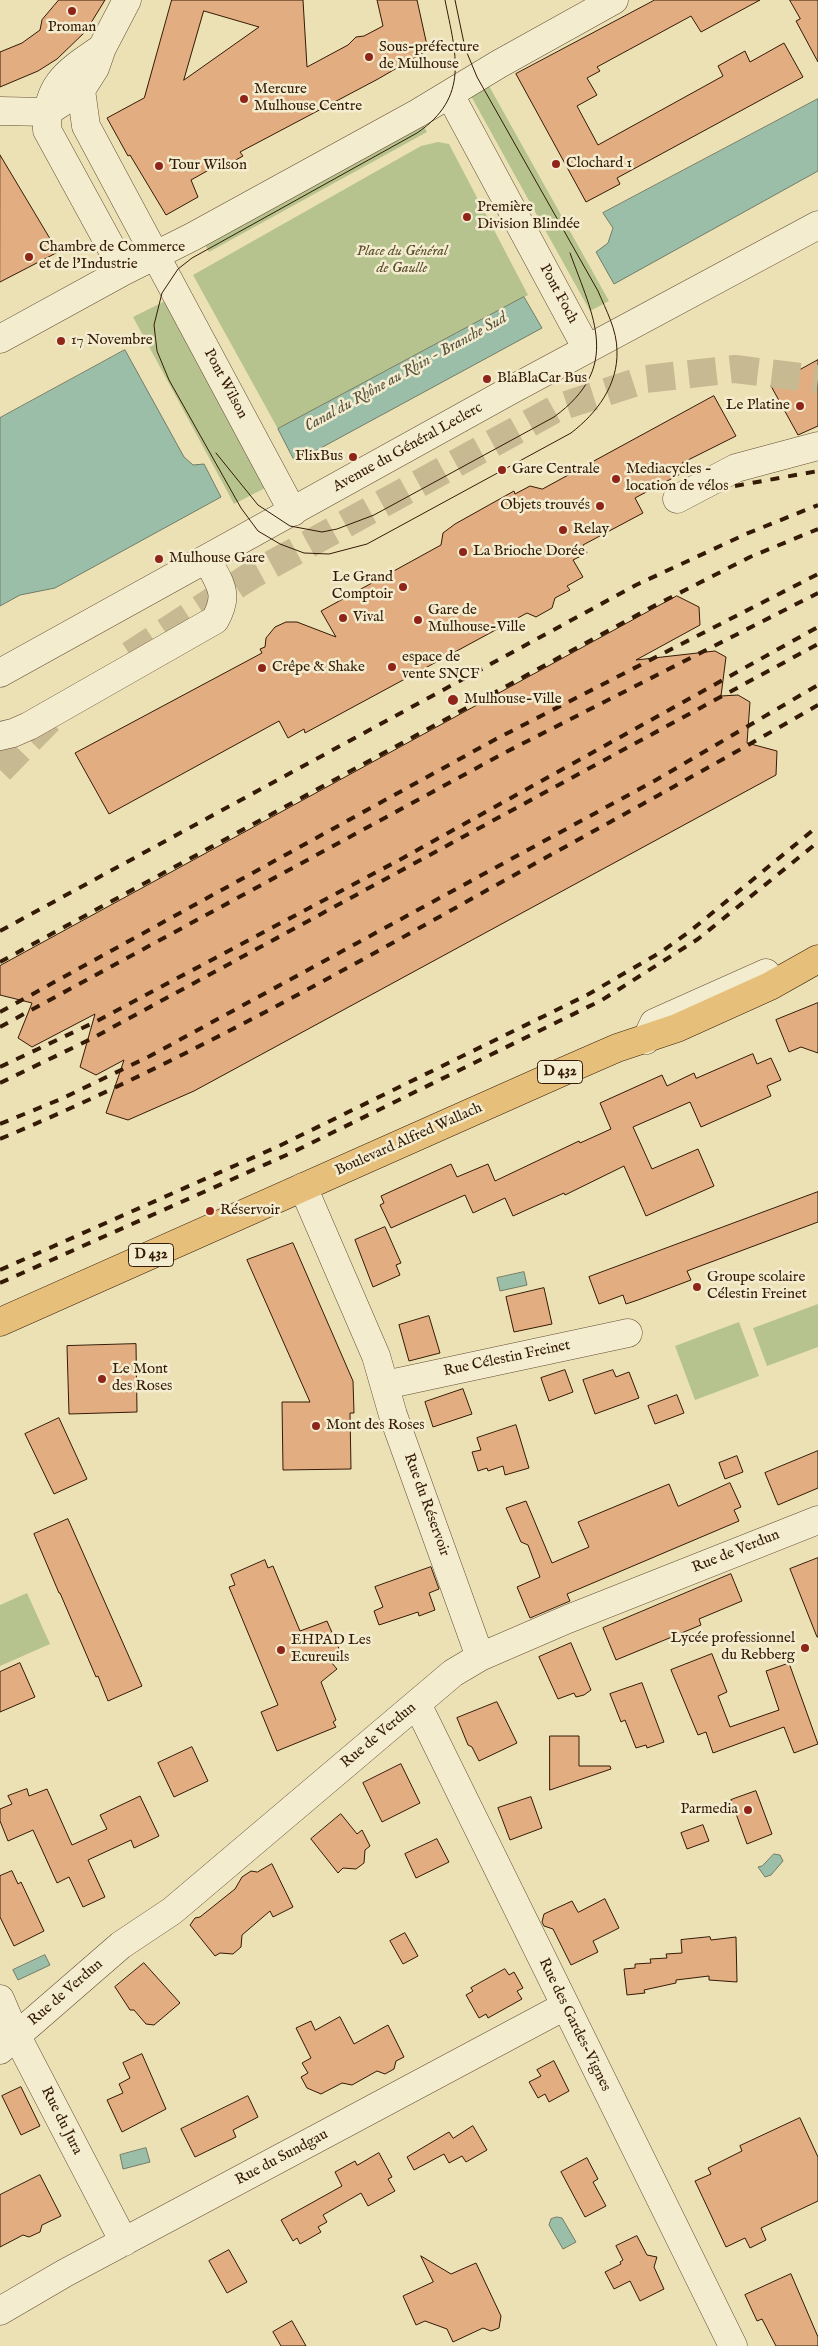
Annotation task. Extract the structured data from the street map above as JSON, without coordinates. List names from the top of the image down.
{
  "streets": {
    "main road": ["D 432", "Boulevard Alfred Wallach"],
    "street": [
      "Pont Foch",
      "Pont Wilson",
      "Avenue du Général Leclerc",
      "Rue Célestin Freinet",
      "Rue du Réservoir",
      "Rue de Verdun",
      "Rue des Gardes-Vignes",
      "Rue du Jura",
      "Rue du Sundgau"
    ]
  },
  "crossings": [
    ["Pont Foch", "Avenue du Général Leclerc"],
    ["Pont Wilson", "Avenue du Général Leclerc"],
    ["Boulevard Alfred Wallach", "Rue du Réservoir"],
    ["Rue Célestin Freinet", "Rue du Réservoir"],
    ["Rue du Réservoir", "Rue de Verdun"],
    ["Rue de Verdun", "Rue des Gardes-Vignes"],
    ["Rue de Verdun", "Rue du Jura"],
    ["Rue des Gardes-Vignes", "Rue du Sundgau"],
    ["Rue du Jura", "Rue du Sundgau"]
  ],
  "water": ["Canal du Rhône au Rhin - Branche Sud"],
  "parks": ["Place du Général de Gaulle"],
  "places": [
    "Proman",
    "Sous-préfecture de Mulhouse",
    "Mercure Mulhouse Centre",
    "Clochard 1",
    "Tour Wilson",
    "Première Division Blindée",
    "Chambre de Commerce et de l'Industrie",
    "17 Novembre",
    "BlaBlaCar Bus",
    "Le Platine",
    "FlixBus",
    "Gare Centrale",
    "Mediacycles - location de vélos",
    "Objets trouvés",
    "Relay",
    "La Brioche Dorée",
    "Mulhouse Gare",
    "Le Grand Comptoir",
    "Vival",
    "Gare de Mulhouse-Ville",
    "espace de vente SNCF",
    "Crêpe & Shake",
    "Mulhouse-Ville",
    "Réservoir",
    "Groupe scolaire Célestin Freinet",
    "Le Mont des Roses",
    "Mont des Roses",
    "Lycée professionnel du Rebberg",
    "EHPAD Les Ecureuils",
    "Parmedia"
  ]
}
